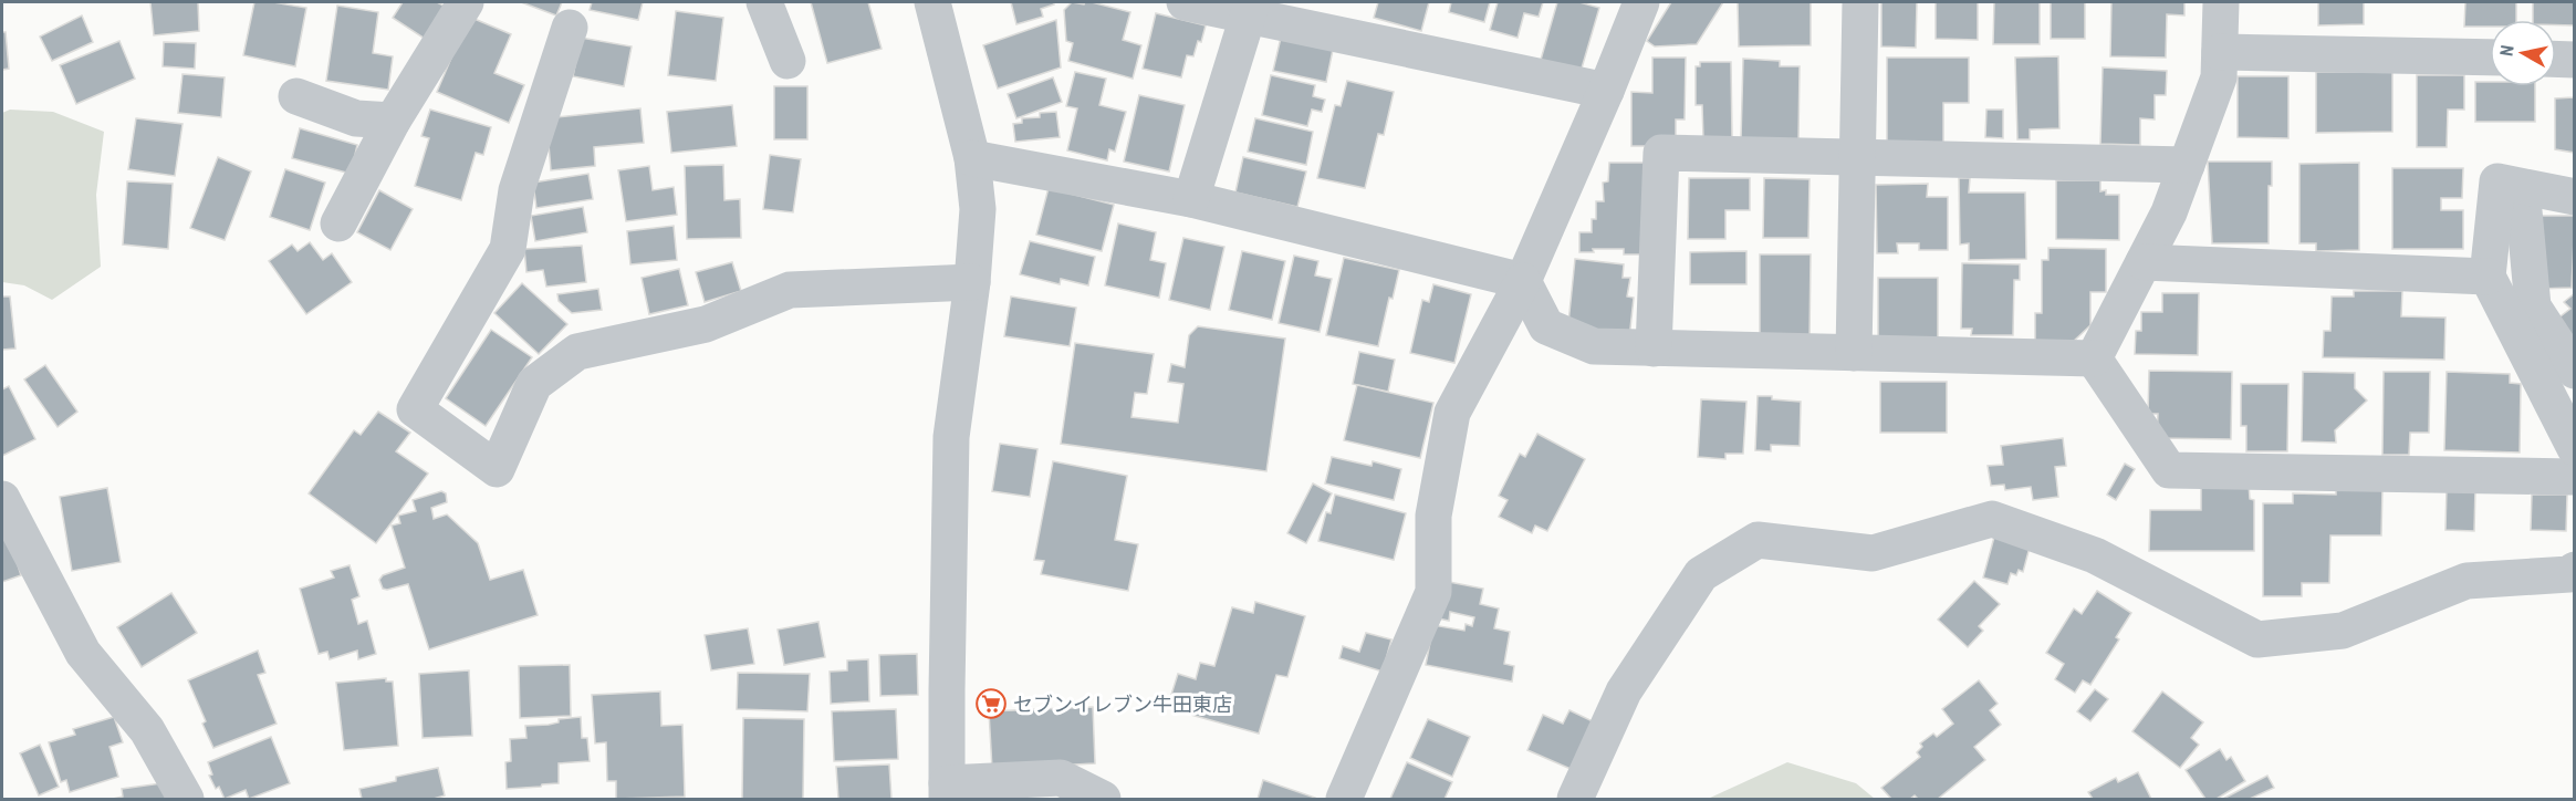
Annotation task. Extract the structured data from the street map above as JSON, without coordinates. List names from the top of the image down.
{
  "places": {
    "supermarket": ["セブンイレブン牛田東店"]
  },
  "north": "left"
}
